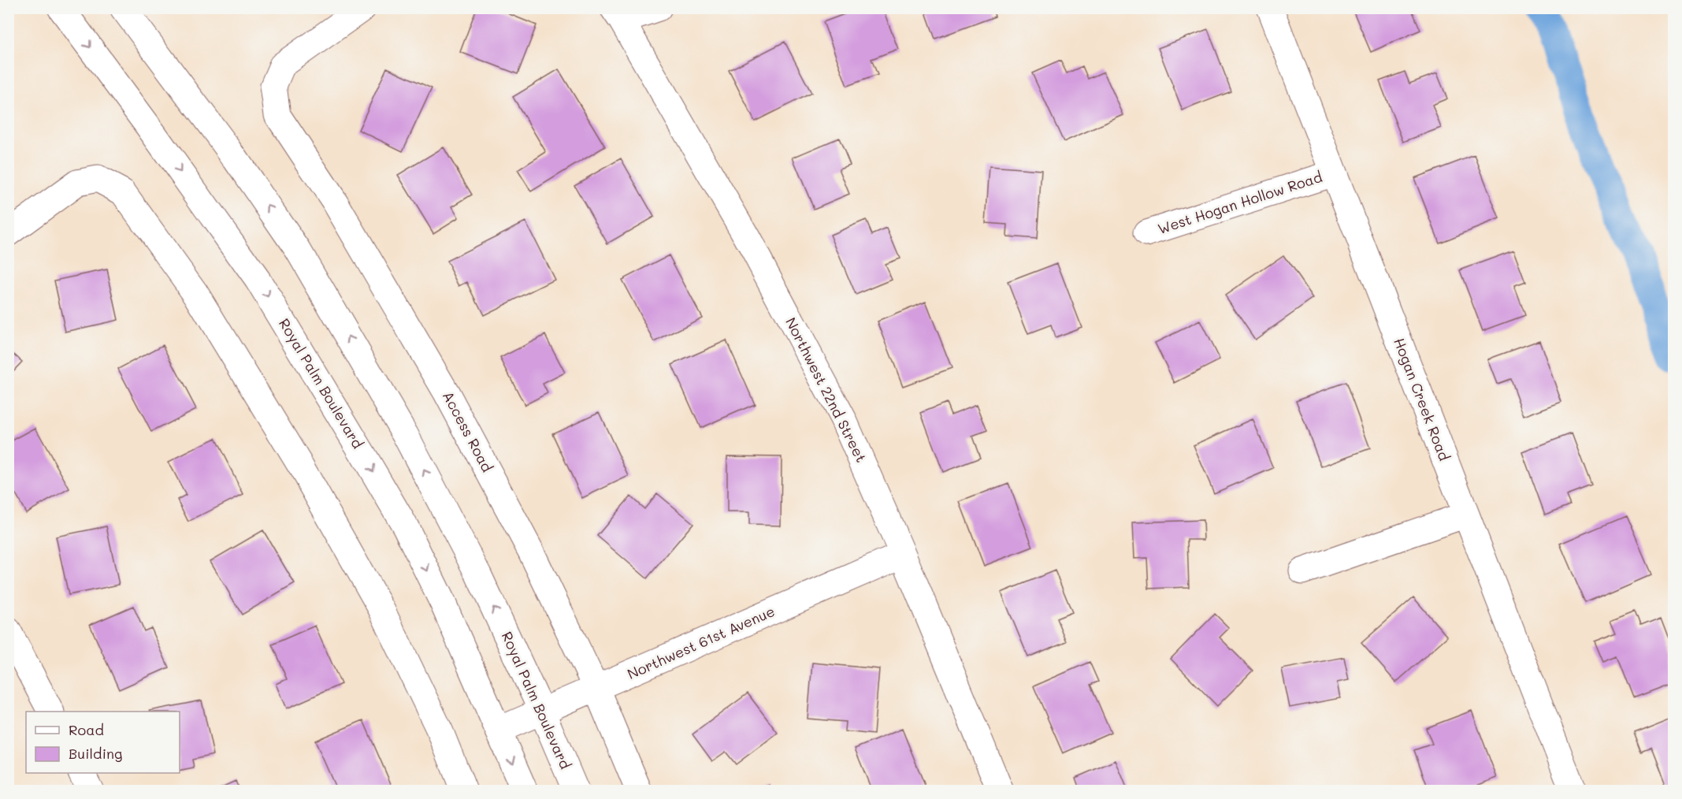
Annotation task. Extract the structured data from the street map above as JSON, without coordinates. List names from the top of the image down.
{
  "streets": {
    "street": [
      "West Hogan Hollow Road",
      "Royal Palm Boulevard",
      "Northwest 22nd Street",
      "Hogan Creek Road",
      "Access Road",
      "Northwest 61st Avenue"
    ]
  },
  "crossings": [
    ["West Hogan Hollow Road", "Hogan Creek Road"],
    ["Royal Palm Boulevard", "Northwest 61st Avenue"],
    ["Northwest 22nd Street", "Northwest 61st Avenue"],
    ["Access Road", "Northwest 61st Avenue"]
  ],
  "legend": ["Road", "Building"]
}
